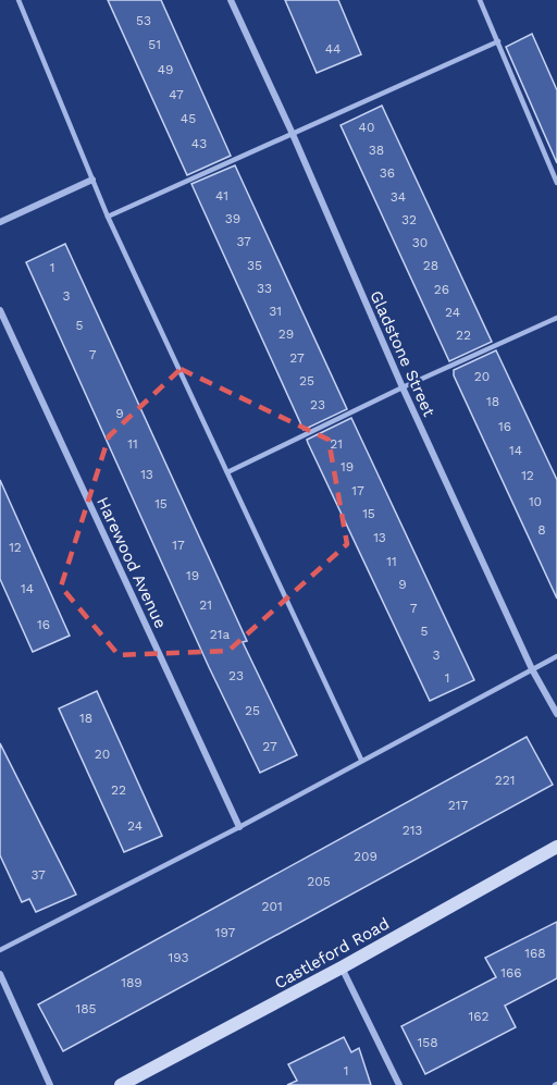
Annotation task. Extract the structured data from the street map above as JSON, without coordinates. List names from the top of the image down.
{
  "streets": {
    "street": ["Gladstone Street", "Harewood Avenue", "Castleford Road"]
  },
  "house_numbers": [
    "53",
    "51",
    "44",
    "49",
    "47",
    "45",
    "40",
    "43",
    "38",
    "36",
    "41",
    "34",
    "39",
    "32",
    "37",
    "30",
    "35",
    "28",
    "1",
    "33",
    "26",
    "3",
    "31",
    "24",
    "5",
    "29",
    "22",
    "7",
    "27",
    "20",
    "25",
    "18",
    "23",
    "9",
    "16",
    "11",
    "21",
    "14",
    "19",
    "13",
    "12",
    "17",
    "10",
    "15",
    "15",
    "8",
    "13",
    "17",
    "12",
    "11",
    "19",
    "9",
    "14",
    "21",
    "7",
    "16",
    "5",
    "21a",
    "3",
    "23",
    "1",
    "25",
    "18",
    "27",
    "20",
    "221",
    "22",
    "217",
    "24",
    "213",
    "209",
    "37",
    "205",
    "201",
    "197",
    "168",
    "193",
    "166",
    "189",
    "185",
    "162",
    "158",
    "1"
  ]
}
